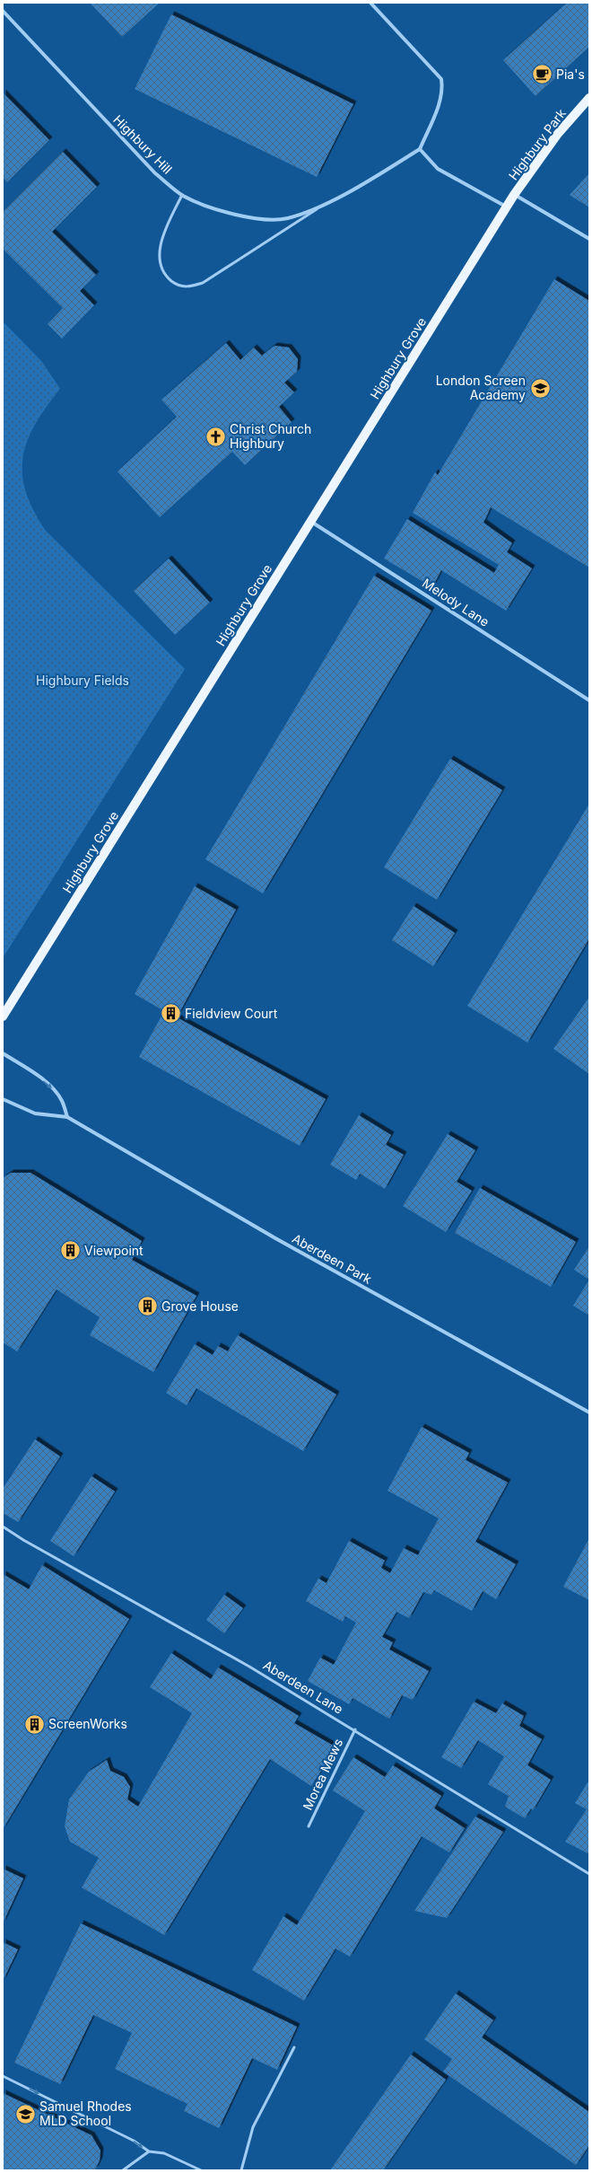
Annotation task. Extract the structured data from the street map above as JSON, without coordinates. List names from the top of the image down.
{
  "streets": {
    "main road": ["Highbury Park", "Highbury Grove"],
    "street": ["Highbury Hill", "Melody Lane", "Aberdeen Park"],
    "lane": ["Aberdeen Lane", "Morea Mews"]
  },
  "crossings": [
    ["Highbury Park", "Highbury Grove"],
    ["Highbury Grove", "Melody Lane"],
    ["Aberdeen Lane", "Morea Mews"]
  ],
  "parks": ["Highbury Fields"],
  "places": {
    "cafe": ["Pia's"],
    "school or university": ["London Screen Academy", "Samuel Rhodes MLD School"],
    "church": ["Christ Church Highbury"],
    "building": [
      "Fieldview Court",
      "Viewpoint",
      "Grove House",
      "ScreenWorks"
    ]
  }
}
